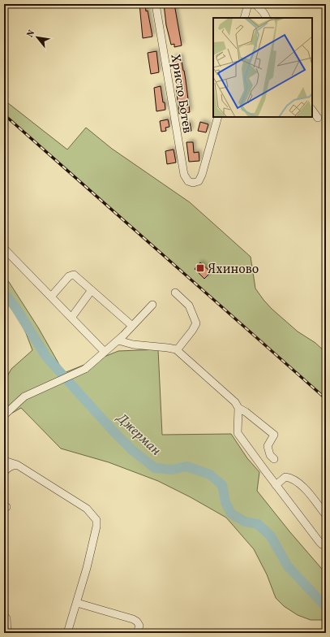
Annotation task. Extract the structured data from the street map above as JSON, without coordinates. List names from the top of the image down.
{
  "streets": {
    "street": ["Христо Ботев"]
  },
  "water": ["Джерман"],
  "places": {
    "transit": ["Яхиново"]
  },
  "north": "top left"
}
